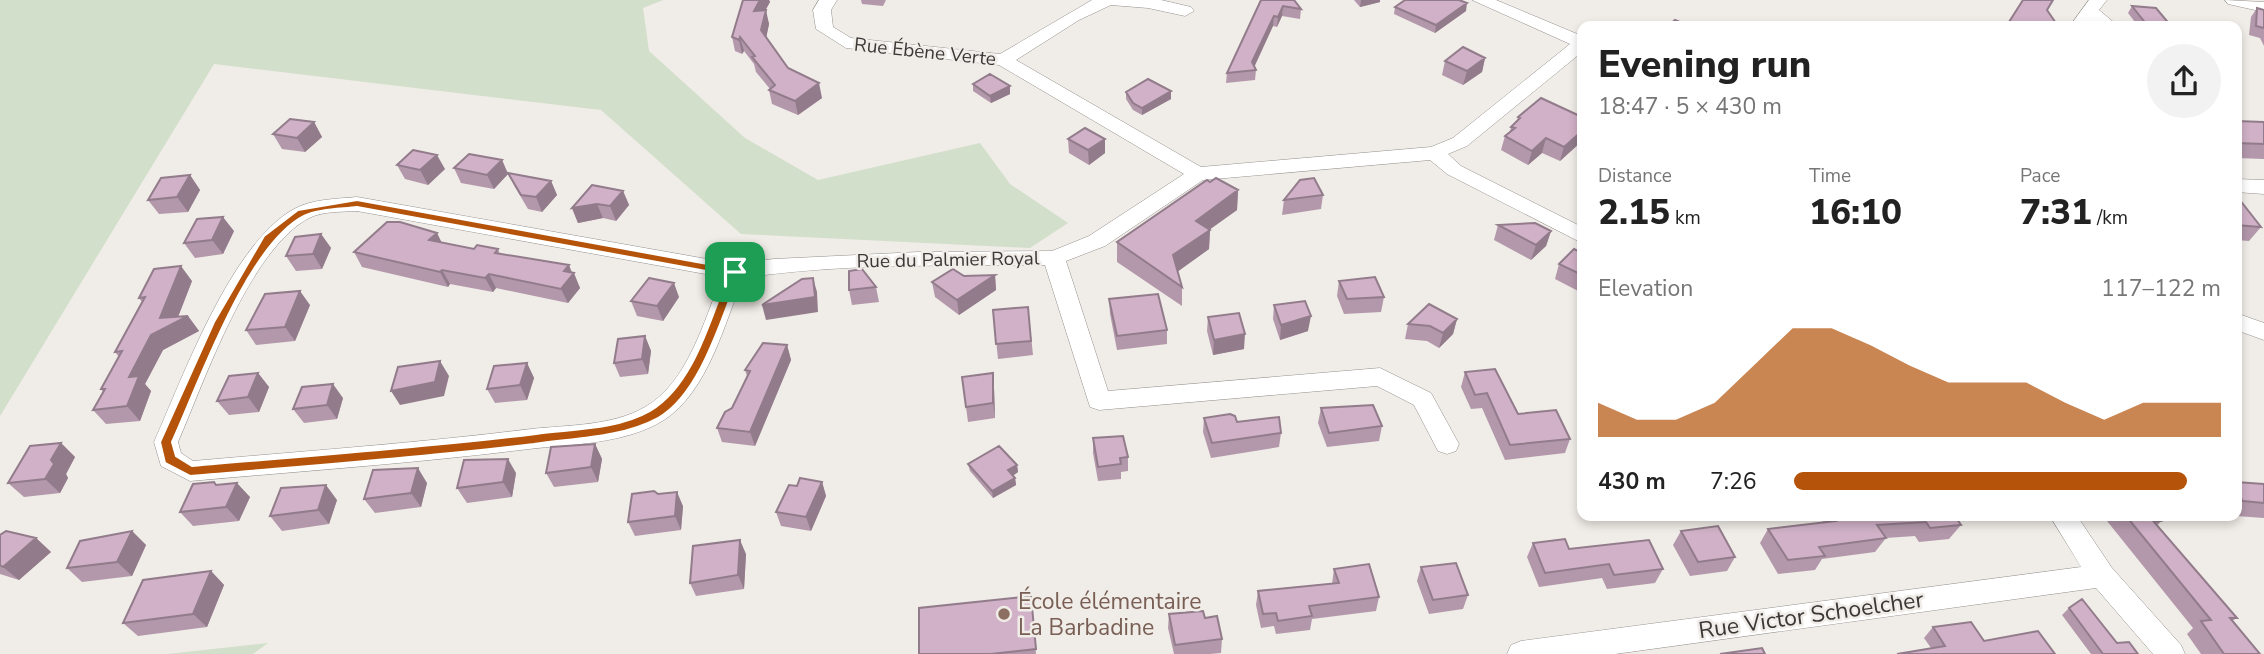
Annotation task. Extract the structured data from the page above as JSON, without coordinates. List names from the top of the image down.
{
  "streets": {
    "street": ["Rue Ébène Verte", "Rue du Palmier Royal", "Rue Victor Schoelcher"]
  },
  "crossings": [
    ["Rue Ébène Verte", "Rue du Palmier Royal"]
  ],
  "places": ["École élémentaire La Barbadine"],
  "page": {
    "heading": ["Evening run", "18:47 · 5 × 430 m"],
    "stats": [
      ["Distance", "2.15 km"],
      ["Time", "16:10"],
      ["Pace", "7:31 /km"]
    ],
    "chart": ["Elevation", "117–122 m"],
    "list": [
      {
        "name": "430 m",
        "note": "7:26"
      }
    ]
  }
}
